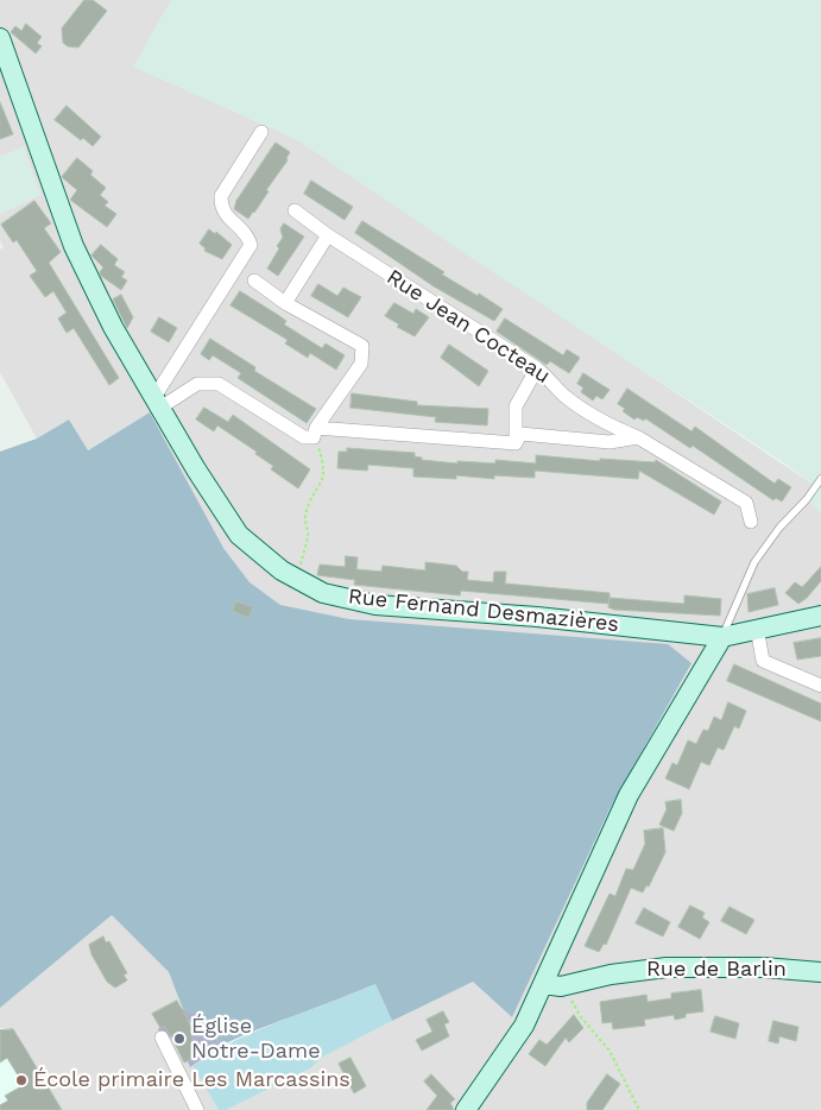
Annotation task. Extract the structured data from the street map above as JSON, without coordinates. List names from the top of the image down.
{
  "streets": {
    "street": ["Rue Jean Cocteau", "Rue Fernand Desmazières", "Rue de Barlin"]
  },
  "places": ["Église Notre-Dame", "École primaire Les Marcassins"]
}
